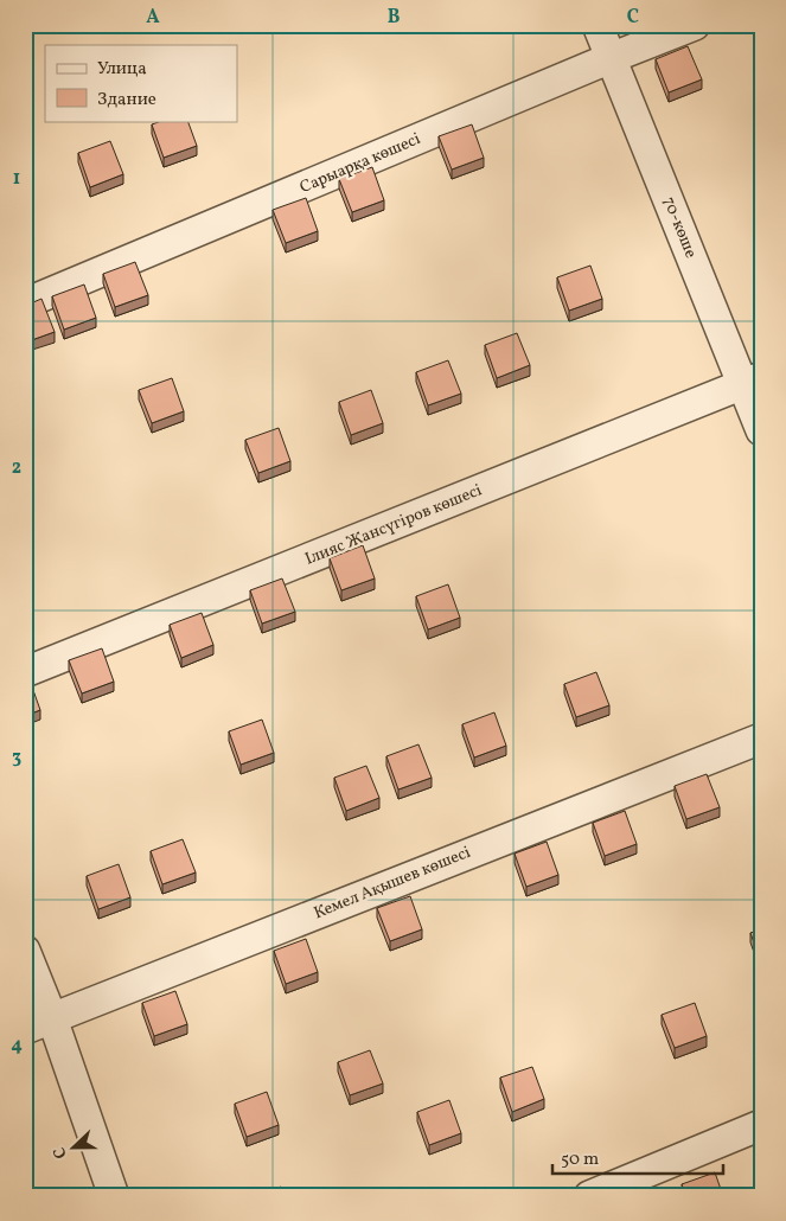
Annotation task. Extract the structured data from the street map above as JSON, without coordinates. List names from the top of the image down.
{
  "streets": {
    "street": [
      "Сарыарқа көшесі",
      "70-көше",
      "Ілияс Жансүгіров көшесі",
      "Кемел Ақышев көшесі"
    ]
  },
  "crossings": [
    ["Сарыарқа көшесі", "70-көше"],
    ["70-көше", "Ілияс Жансүгіров көшесі"]
  ],
  "legend": ["Улица", "Здание"],
  "scale_bar": "50 m",
  "north": "left",
  "grid": {
    "columns": ["A", "B", "C"],
    "rows": [
      "1",
      "2",
      "3",
      "4"
    ]
  }
}
